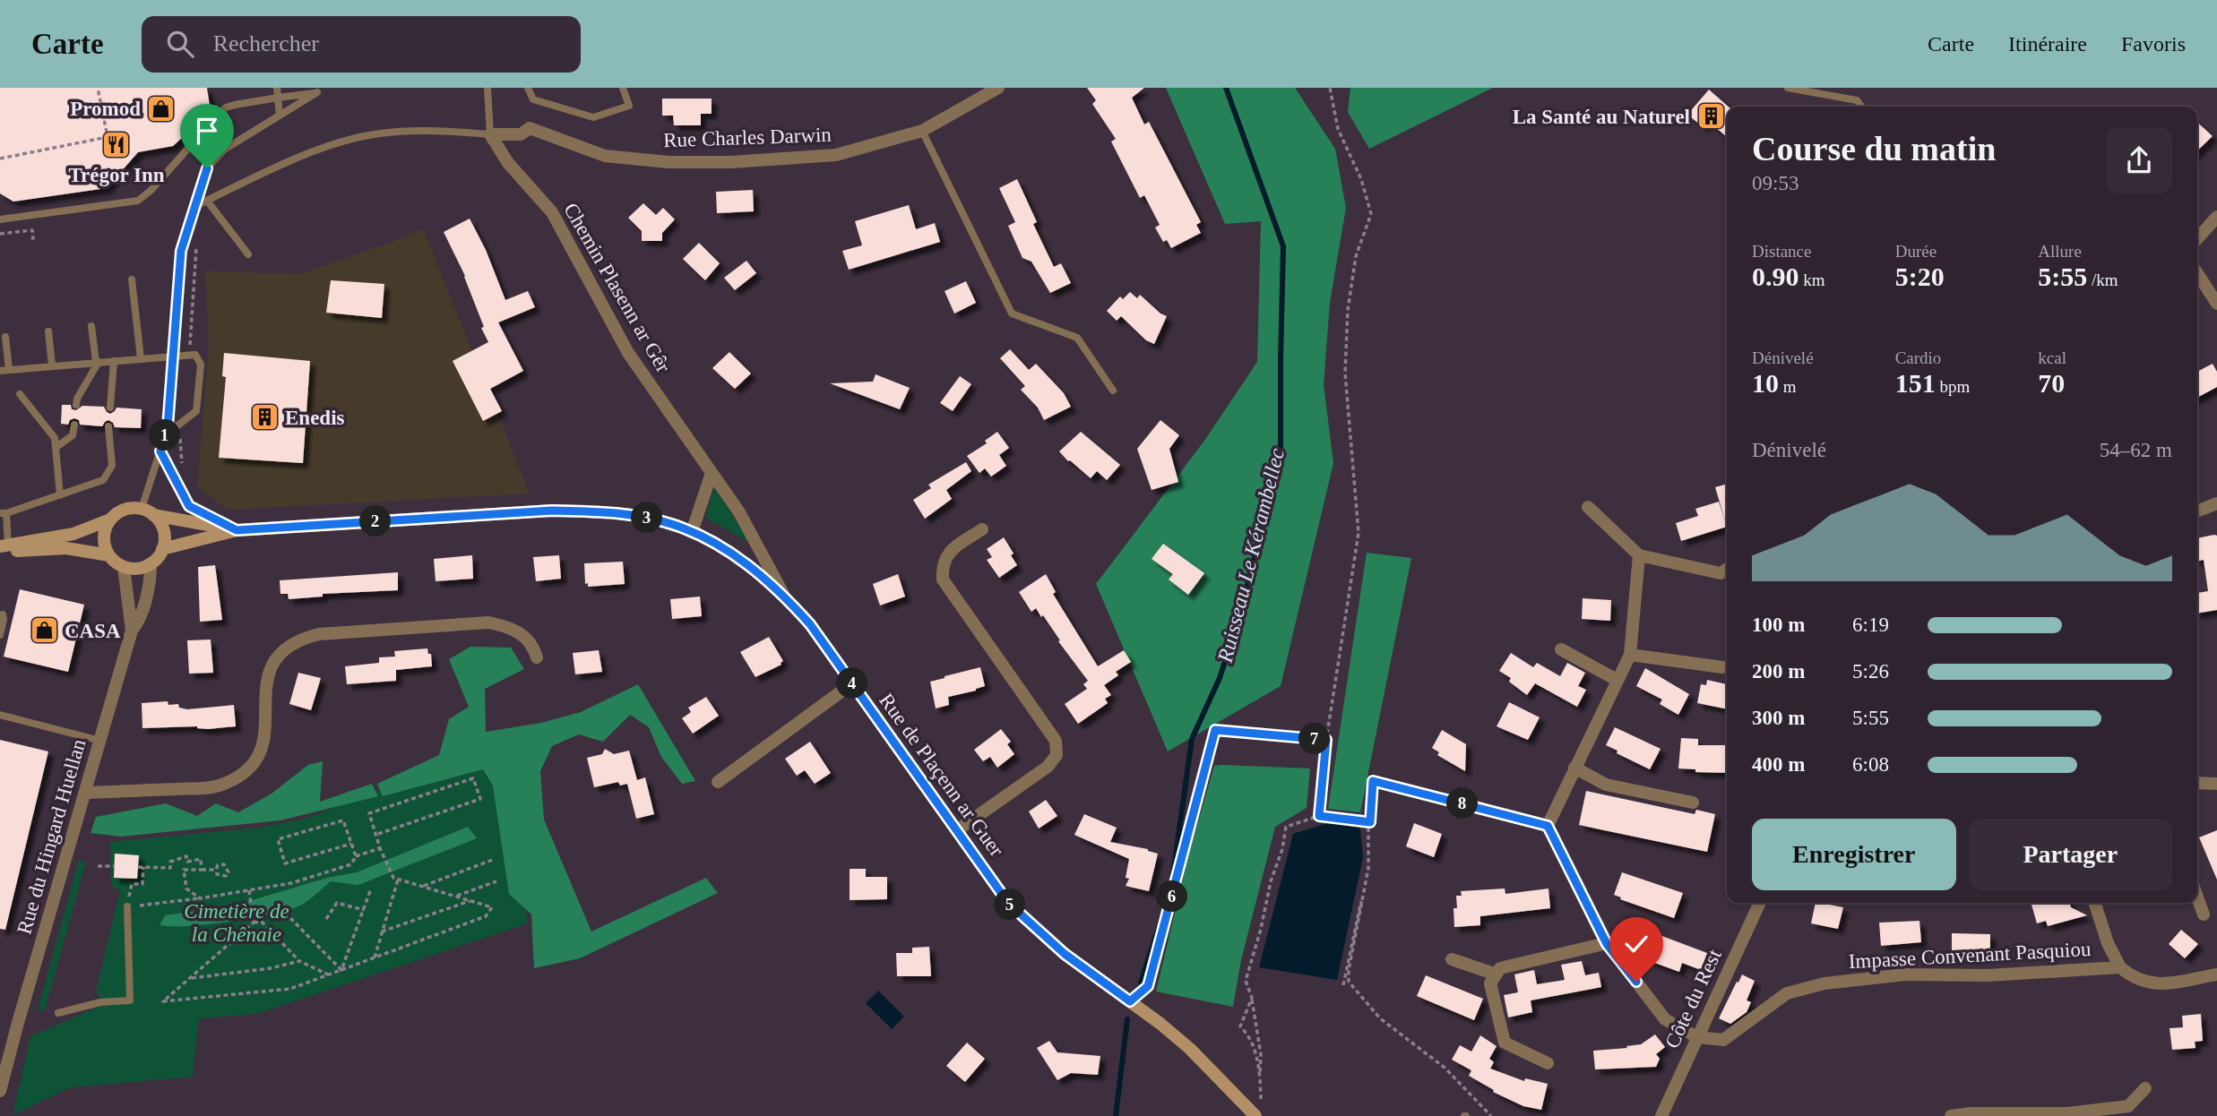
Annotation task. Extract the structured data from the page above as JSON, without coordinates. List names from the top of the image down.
{
  "streets": {
    "main road": ["Rue de Plaçenn ar Guer"],
    "street": [
      "Rue Charles Darwin",
      "Chemin Plasenn ar Gêr",
      "Rue du Hingard Huellan",
      "Impasse Convenant Pasquiou",
      "Côte du Rest"
    ]
  },
  "crossings": [
    ["Rue Charles Darwin", "Chemin Plasenn ar Gêr"],
    ["Chemin Plasenn ar Gêr", "Rue de Plaçenn ar Guer"],
    ["Rue de Plaçenn ar Guer", "Rue du Hingard Huellan"],
    ["Impasse Convenant Pasquiou", "Côte du Rest"]
  ],
  "water": ["Ruisseau Le Kérambellec"],
  "parks": ["Cimetière de la Chênaie"],
  "places": {
    "shop": ["Promod", "CASA"],
    "building": ["La Santé au Naturel", "Enedis"],
    "restaurant": ["Trégor Inn"]
  },
  "page": {
    "header": "Carte",
    "search": "Rechercher",
    "nav": ["Carte", "Itinéraire", "Favoris"],
    "heading": ["Course du matin", "09:53"],
    "stats": [
      ["Distance", "0.90 km"],
      ["Durée", "5:20"],
      ["Allure", "5:55 /km"],
      ["Dénivelé", "10 m"],
      ["Cardio", "151 bpm"],
      ["kcal", "70"]
    ],
    "pins": [
      "1",
      "3",
      "2",
      "4",
      "7",
      "8",
      "6",
      "5"
    ],
    "chart": ["Dénivelé", "54–62 m"],
    "list": [
      {
        "name": "100 m",
        "note": "6:19"
      },
      {
        "name": "200 m",
        "note": "5:26"
      },
      {
        "name": "300 m",
        "note": "5:55"
      },
      {
        "name": "400 m",
        "note": "6:08"
      }
    ],
    "buttons": ["Enregistrer", "Partager"]
  }
}
